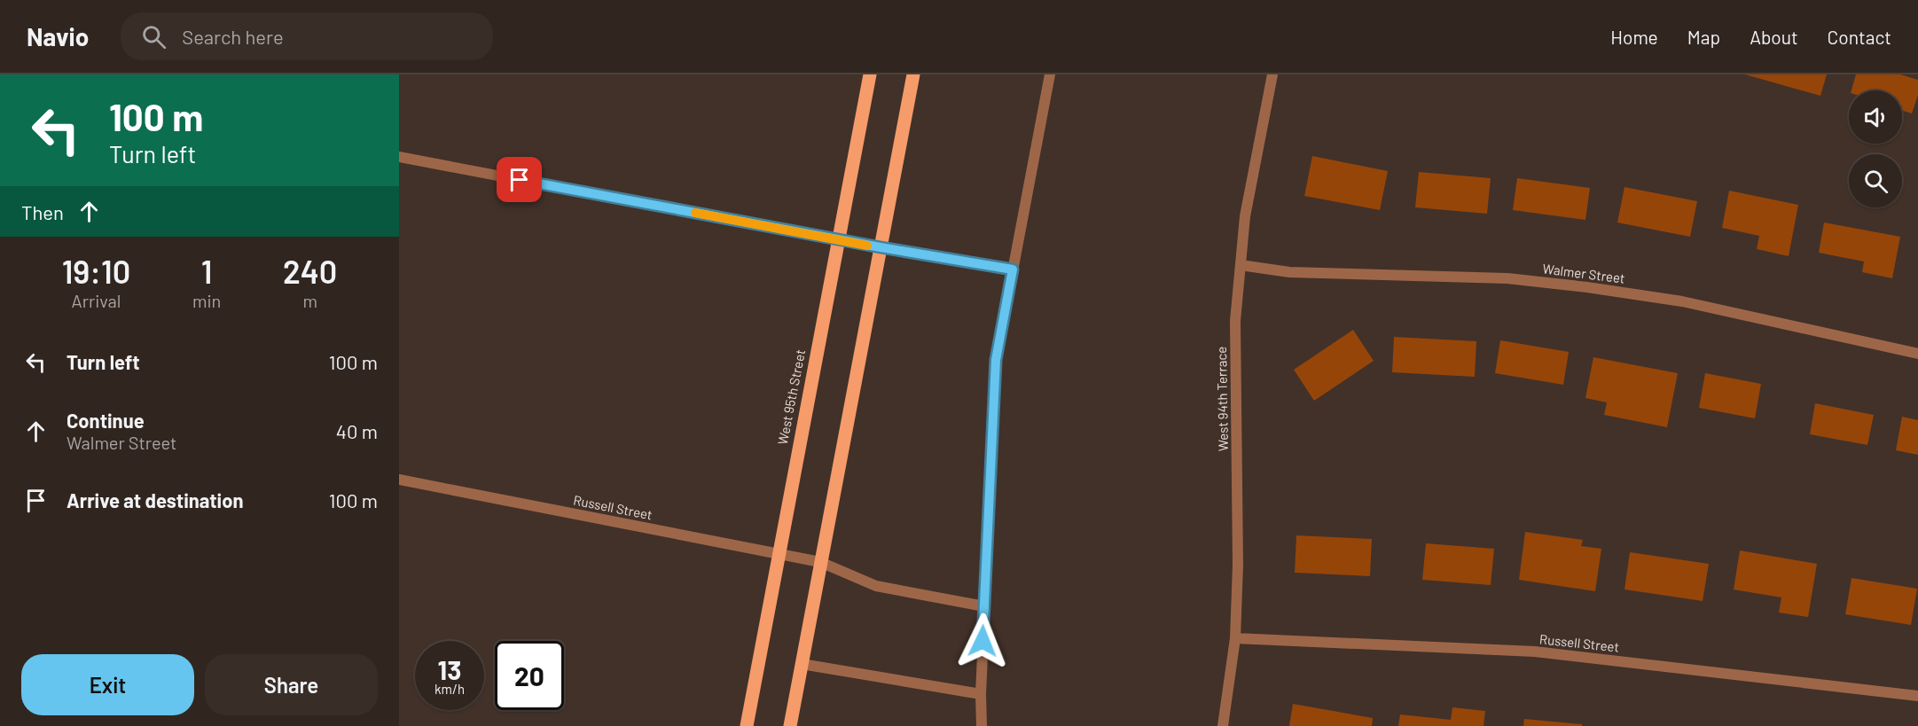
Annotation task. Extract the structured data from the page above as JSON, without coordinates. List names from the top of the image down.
{
  "streets": {
    "main road": ["West 95th Street"],
    "street": ["Walmer Street", "West 94th Terrace", "Russell Street"]
  },
  "crossings": [
    ["Walmer Street", "West 94th Terrace"],
    ["West 95th Street", "Russell Street"],
    ["West 94th Terrace", "Russell Street"]
  ],
  "page": {
    "header": "Navio",
    "search": "Search here",
    "nav": [
      "Home",
      "Map",
      "About",
      "Contact"
    ],
    "turn": ["100 m", "Turn left"],
    "then": "Then",
    "eta": [
      "19:10",
      "Arrival",
      "1",
      "min",
      "240",
      "m"
    ],
    "list": [
      {
        "name": "Turn left",
        "value": "100 m"
      },
      {
        "name": "Continue",
        "note": "Walmer Street",
        "value": "40 m"
      },
      {
        "name": "Arrive at destination",
        "value": "100 m"
      }
    ],
    "speed": "13 km/h",
    "limit": "20",
    "buttons": ["Exit", "Share"]
  }
}
